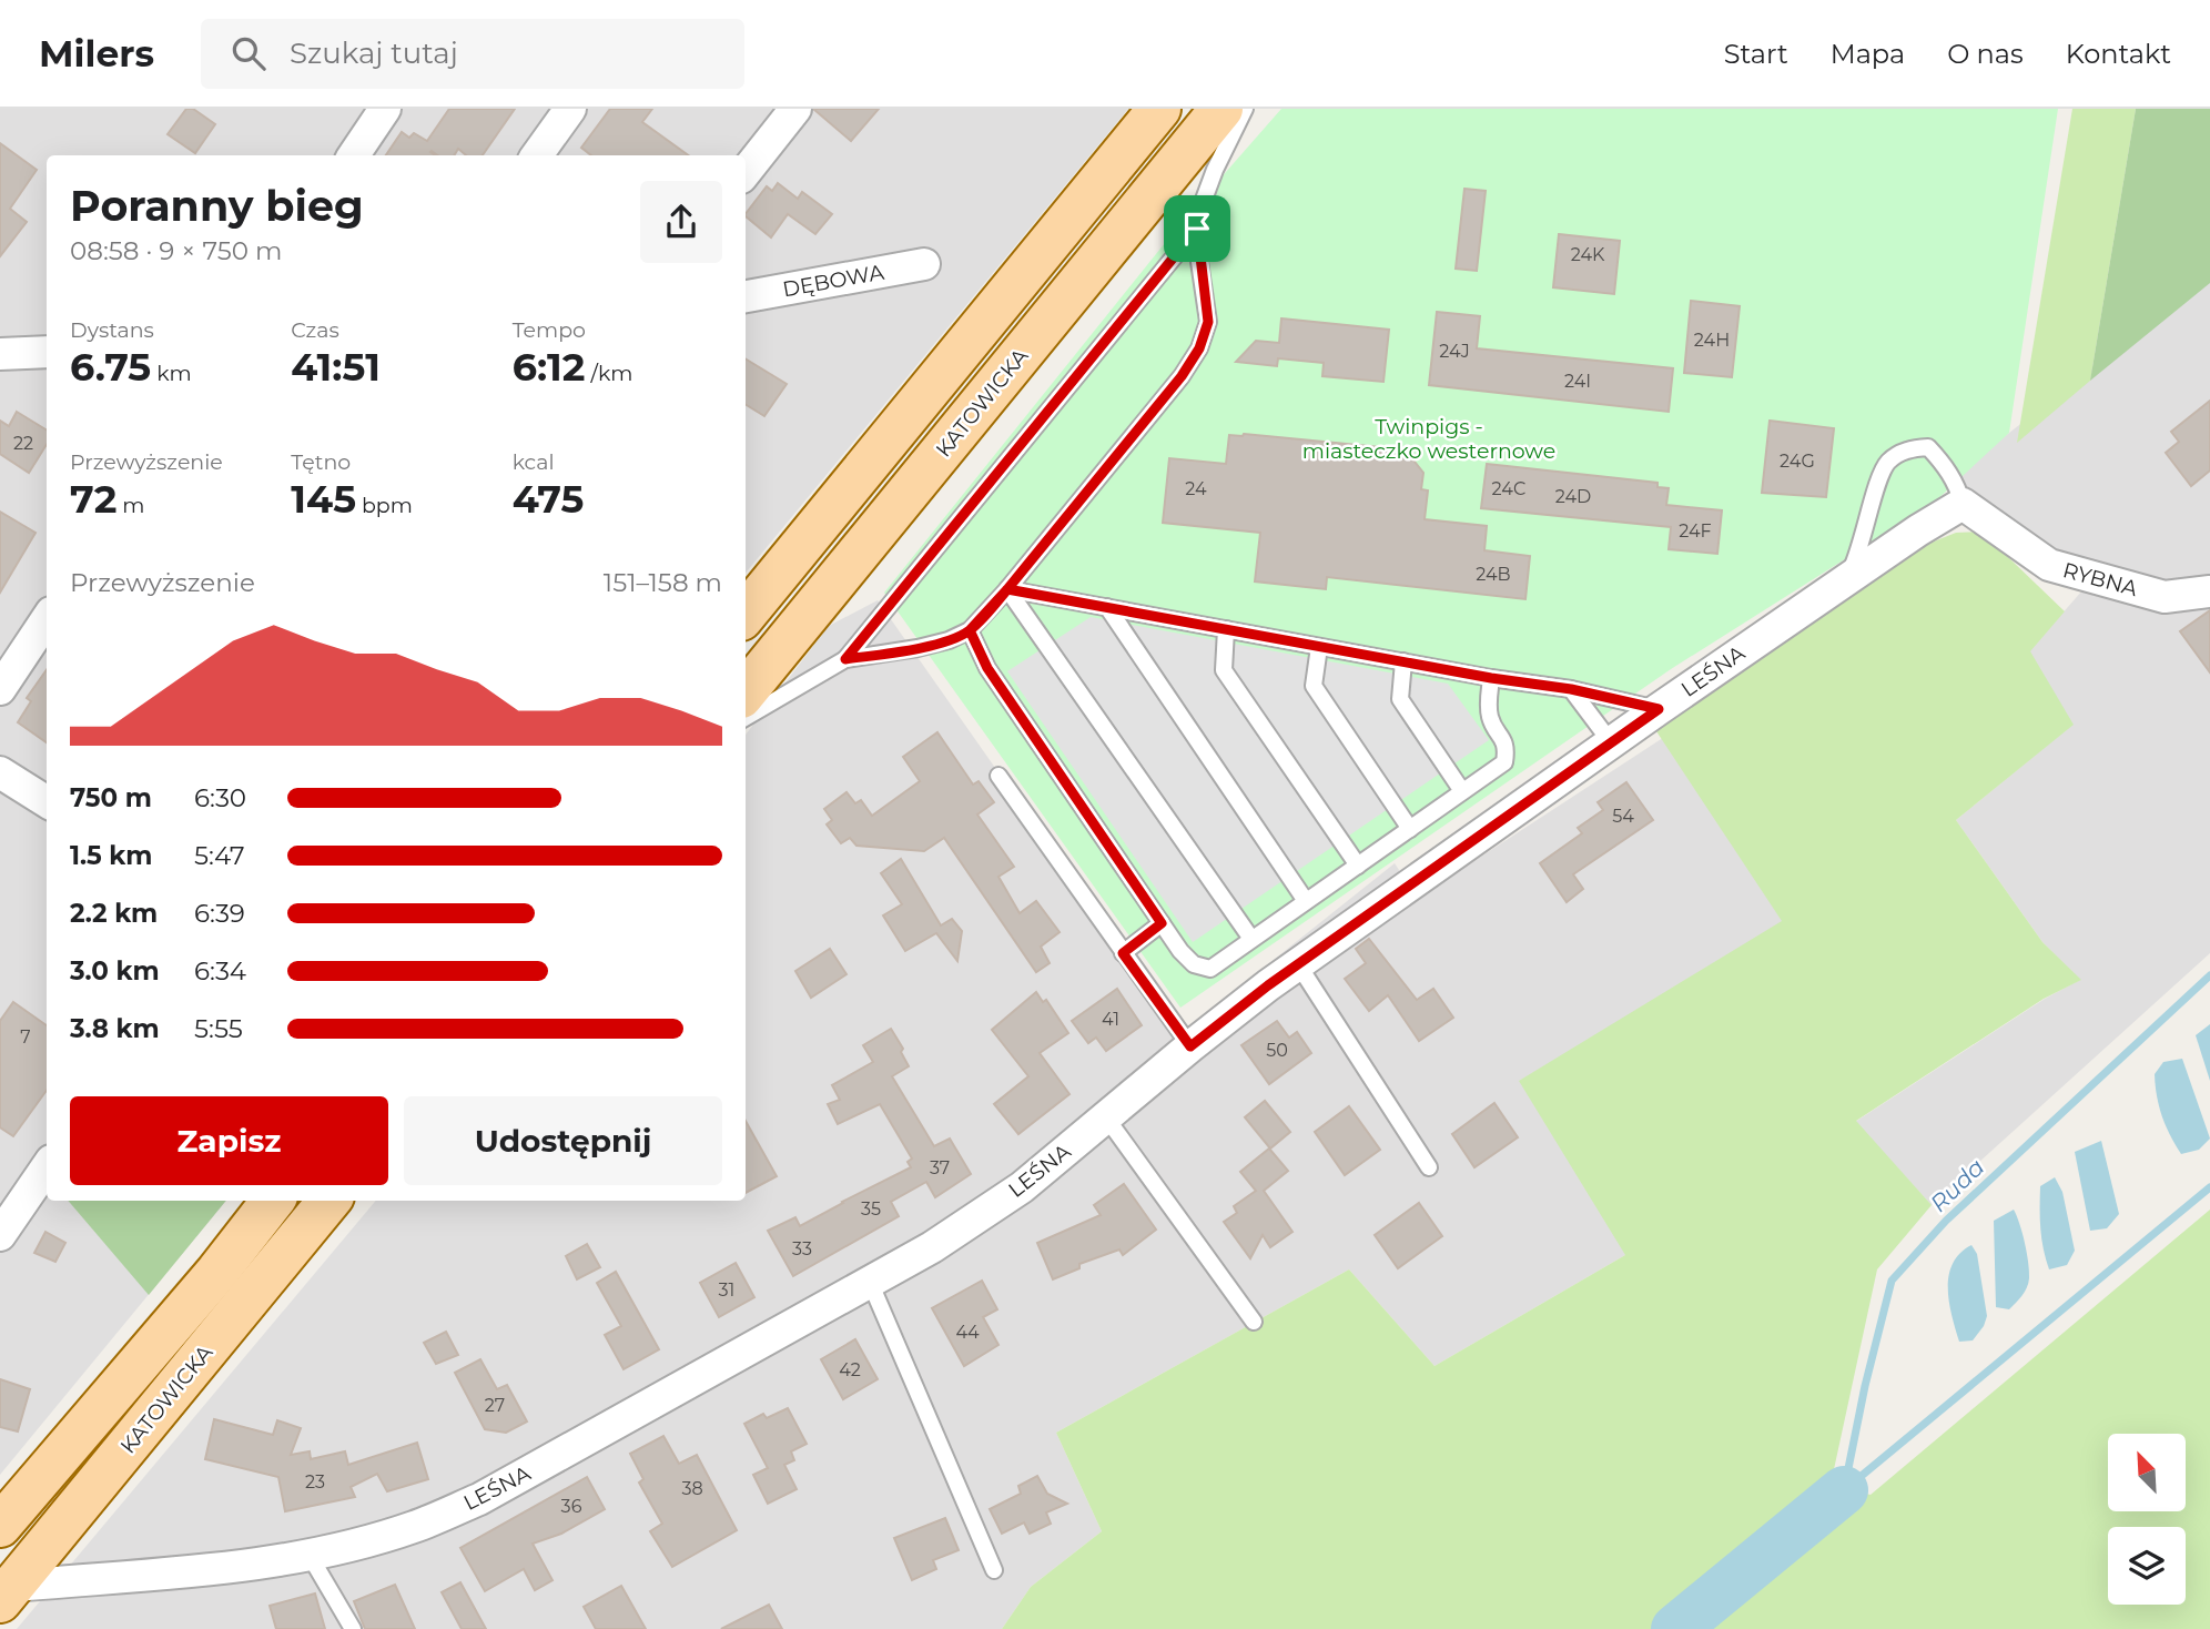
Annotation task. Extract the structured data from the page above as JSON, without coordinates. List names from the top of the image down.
{
  "streets": {
    "main road": ["KATOWICKA"],
    "street": ["DĘBOWA", "RYBNA", "LEŚNA"]
  },
  "crossings": [
    ["KATOWICKA", "LEŚNA"],
    ["RYBNA", "LEŚNA"]
  ],
  "water": ["Ruda"],
  "parks": ["Twinpigs - miasteczko westernowe"],
  "house_numbers": [
    "24K",
    "24H",
    "24J",
    "24I",
    "22",
    "24G",
    "24",
    "24C",
    "24D",
    "24F",
    "24B",
    "54",
    "41",
    "7",
    "50",
    "37",
    "35",
    "33",
    "31",
    "44",
    "42",
    "27",
    "23",
    "38",
    "36"
  ],
  "north": "top left",
  "page": {
    "header": "Milers",
    "search": "Szukaj tutaj",
    "nav": [
      "Start",
      "Mapa",
      "O nas",
      "Kontakt"
    ],
    "heading": ["Poranny bieg", "08:58 · 9 × 750 m"],
    "stats": [
      ["Dystans", "6.75 km"],
      ["Czas", "41:51"],
      ["Tempo", "6:12 /km"],
      ["Przewyższenie", "72 m"],
      ["Tętno", "145 bpm"],
      ["kcal", "475"]
    ],
    "chart": ["Przewyższenie", "151–158 m"],
    "list": [
      {
        "name": "750 m",
        "note": "6:30"
      },
      {
        "name": "1.5 km",
        "note": "5:47"
      },
      {
        "name": "2.2 km",
        "note": "6:39"
      },
      {
        "name": "3.0 km",
        "note": "6:34"
      },
      {
        "name": "3.8 km",
        "note": "5:55"
      }
    ],
    "buttons": ["Zapisz", "Udostępnij"]
  }
}
